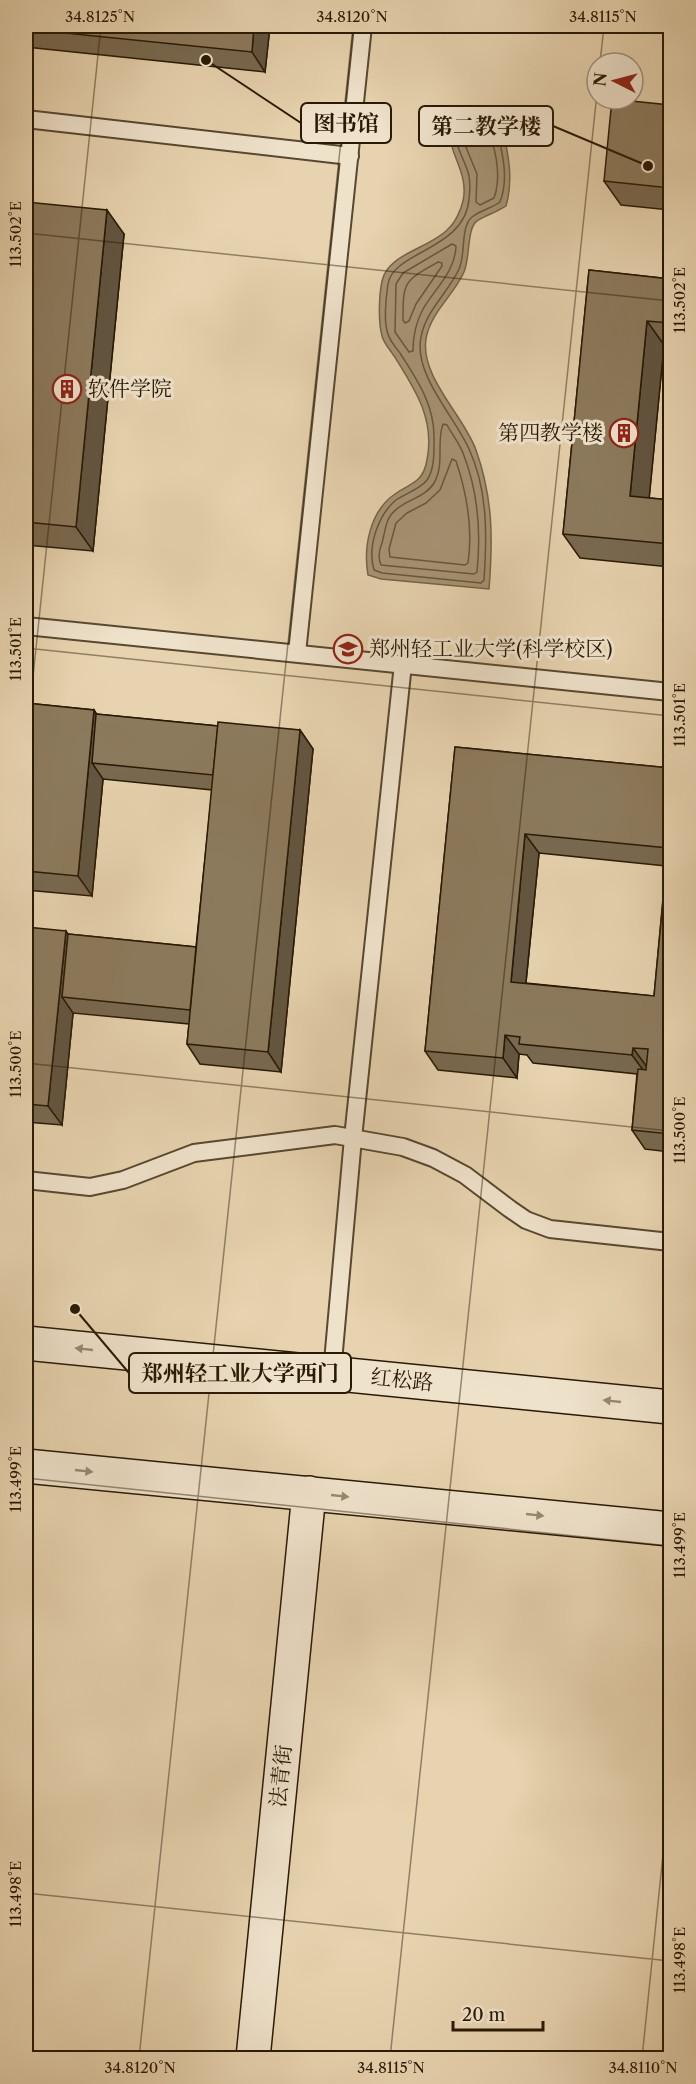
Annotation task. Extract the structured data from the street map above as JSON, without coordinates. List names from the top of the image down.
{
  "streets": {
    "main road": ["红松路", "法青街"]
  },
  "places": {
    "other": ["图书馆", "第二教学楼", "郑州轻工业大学西门"],
    "building": ["软件学院", "第四教学楼"],
    "school or university": ["郑州轻工业大学(科学校区)"]
  },
  "scale_bar": "20 m",
  "north": "left",
  "coordinates": [
    "34.8125°N",
    "34.8120°N",
    "34.8115°N",
    "113.502°E",
    "113.501°E",
    "113.500°E",
    "113.499°E",
    "113.498°E",
    "34.8110°N"
  ]
}
